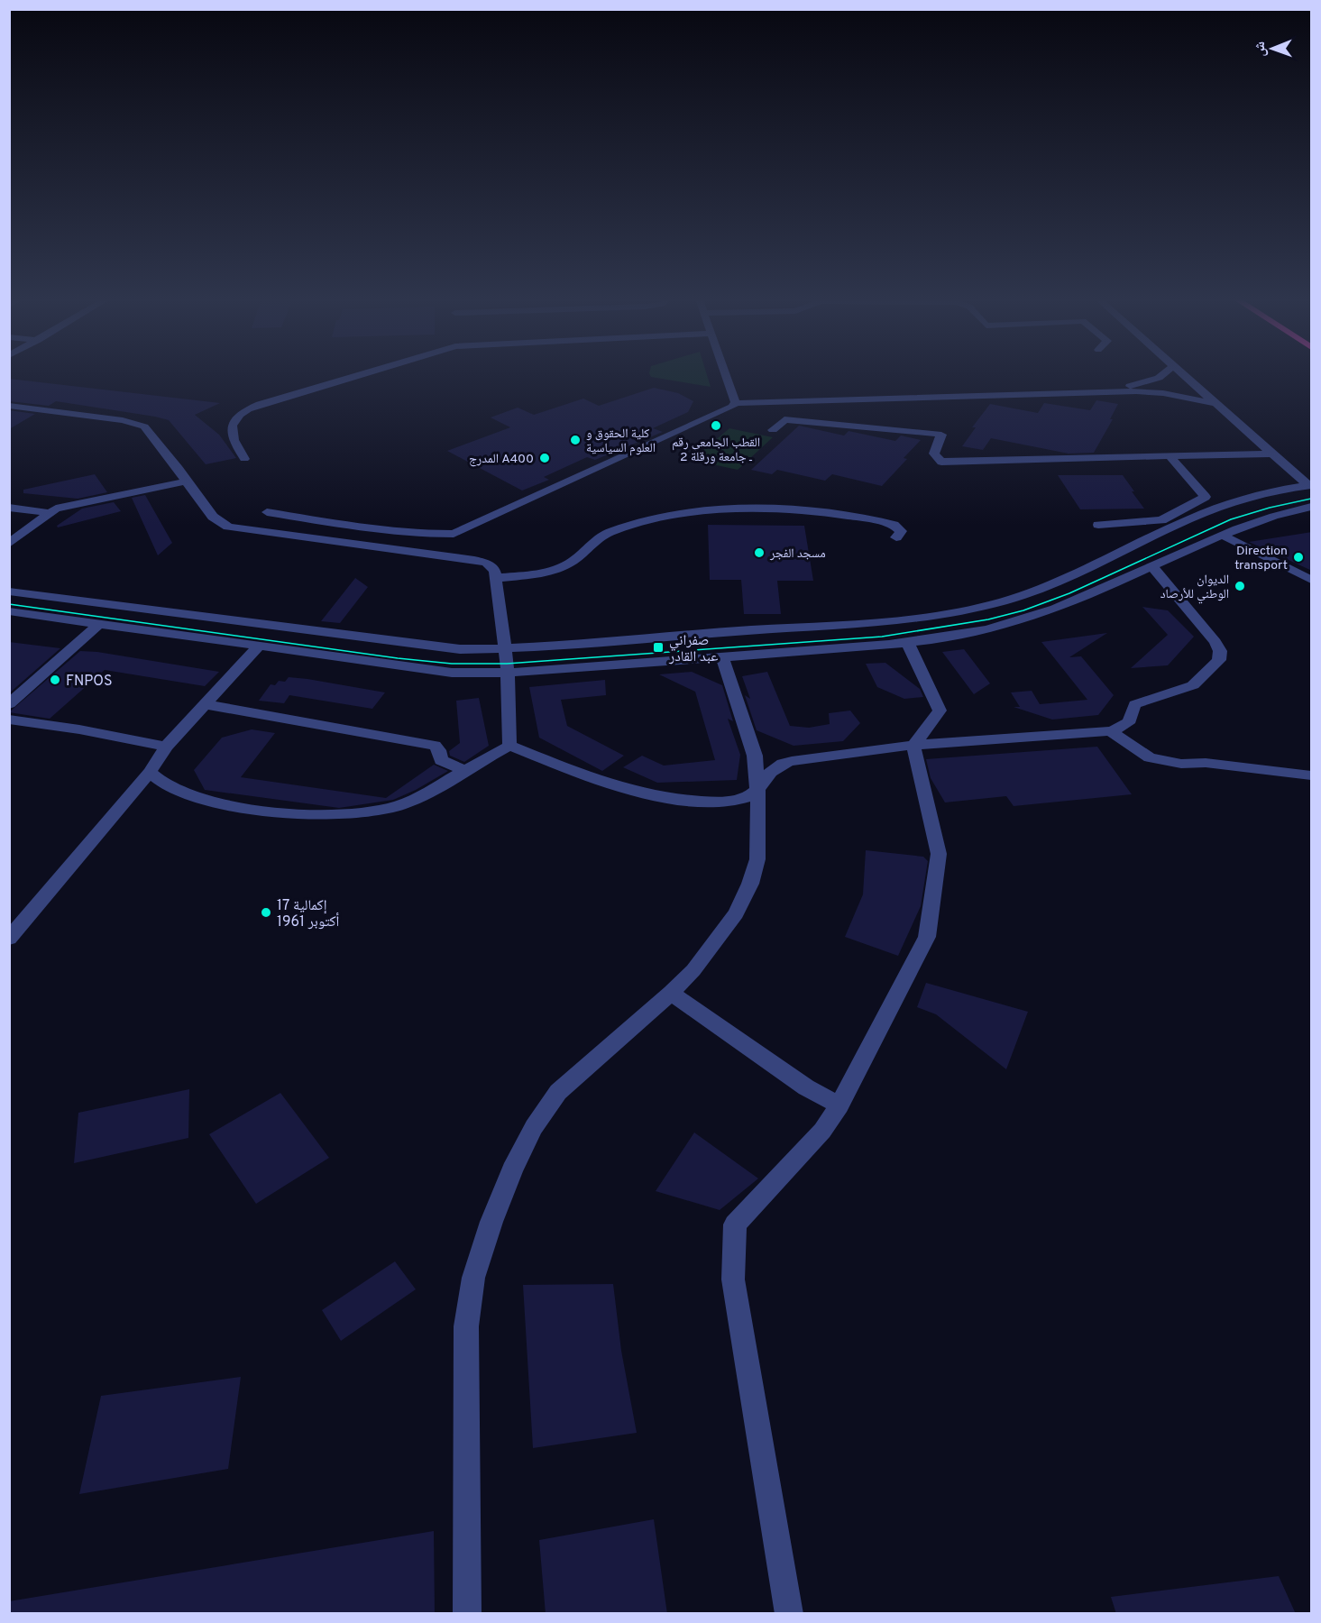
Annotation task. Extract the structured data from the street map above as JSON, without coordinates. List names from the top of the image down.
{
  "places": {
    "other": [
      "القطب الجامعي رقم 2 ـ جامعة ورقلة",
      "كلية الحقوق و العلوم السياسية",
      "المدرج A400",
      "مسجد الفجر",
      "Direction transport",
      "الديوان الوطني للأرصاد",
      "FNPOS",
      "إكمالية 17 أكتوبر 1961"
    ],
    "transit": ["صفراني عبد القادر"]
  },
  "north": "left"
}
